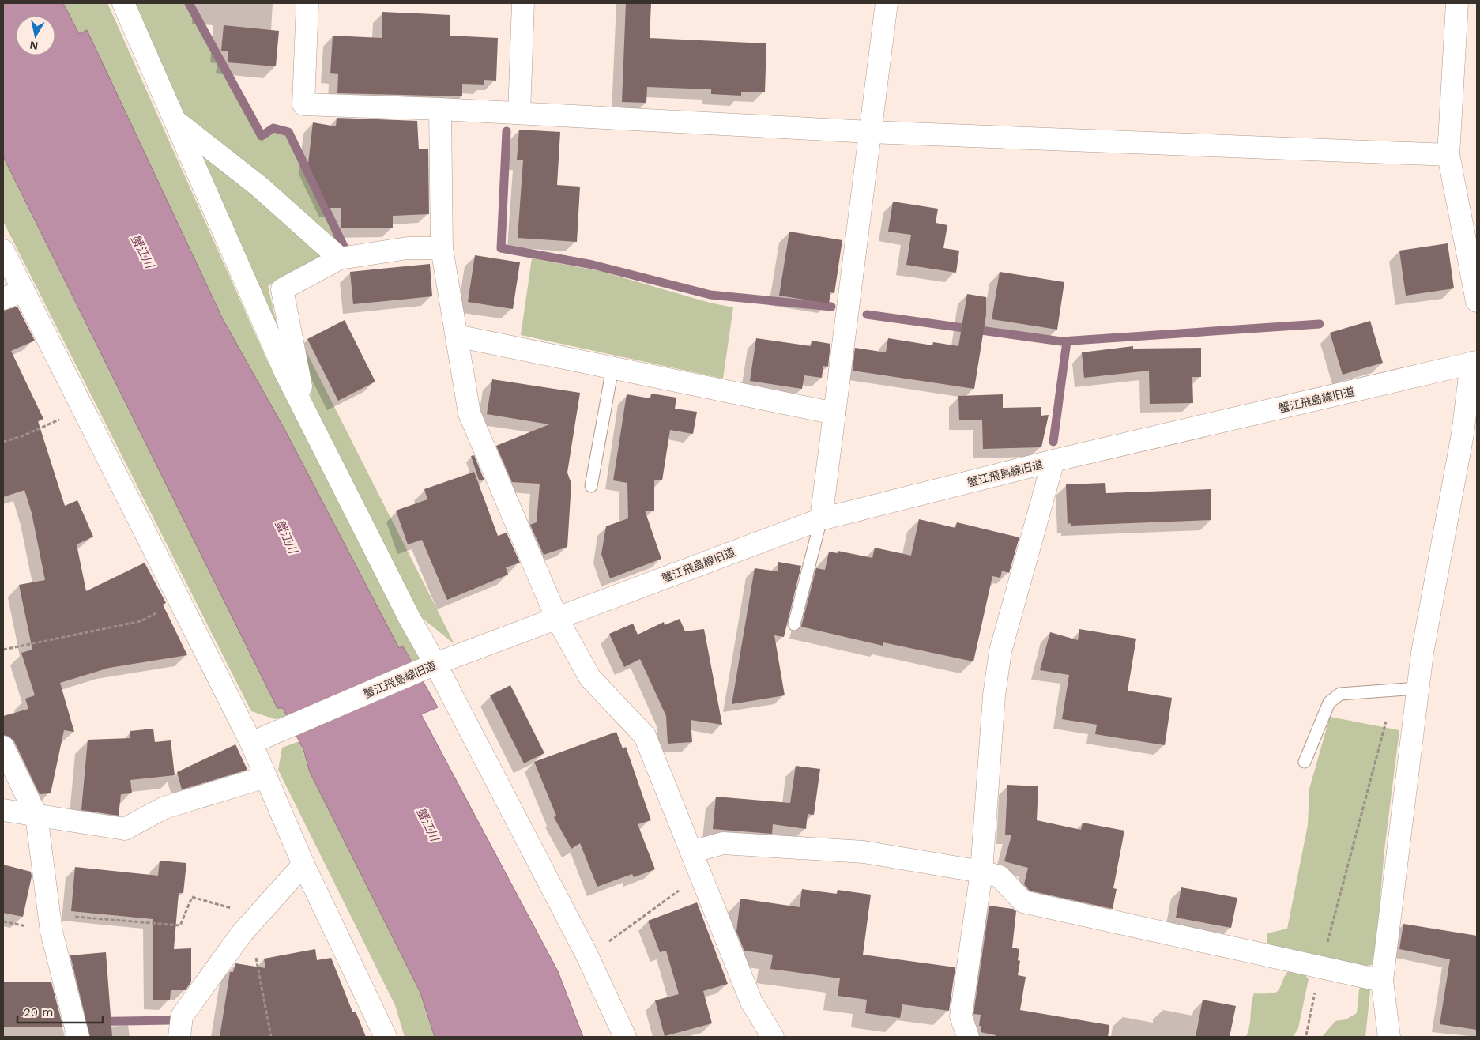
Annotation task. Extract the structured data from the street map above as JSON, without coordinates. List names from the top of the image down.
{
  "streets": {
    "street": ["蟹江飛島線旧道"]
  },
  "water": ["蟹江川"],
  "scale_bar": "20 m",
  "north": "bottom"
}
